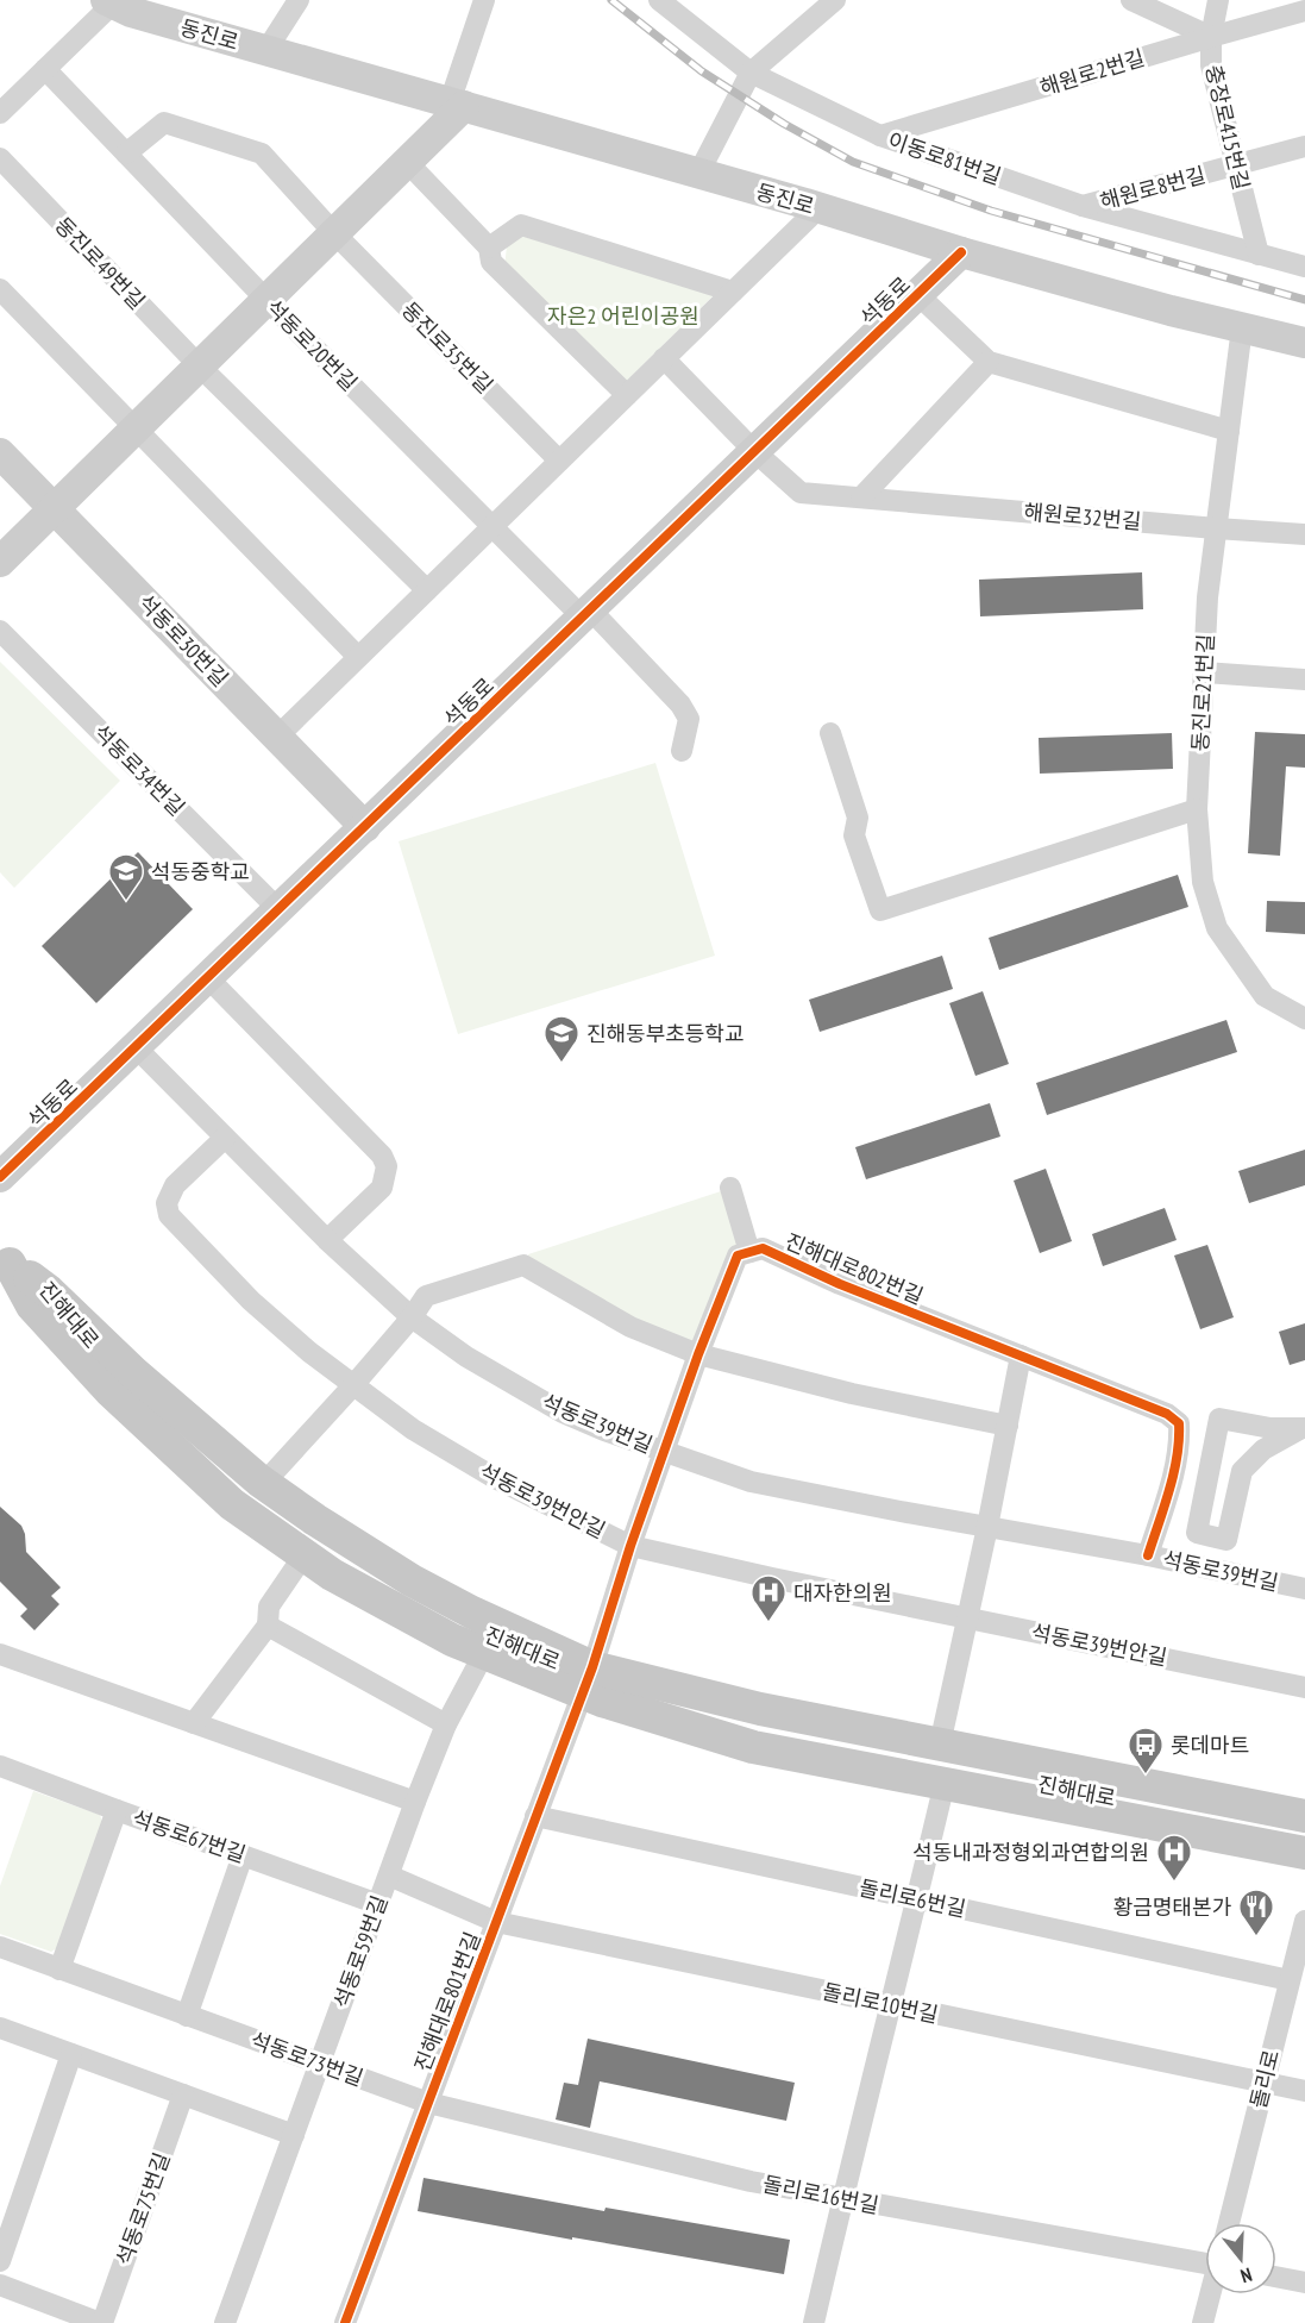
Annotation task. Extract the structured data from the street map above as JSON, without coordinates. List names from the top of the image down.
{
  "streets": {
    "main road": ["진해대로"],
    "street": [
      "동진로",
      "해원로2번길",
      "충장로415번길",
      "이동로81번길",
      "해원로8번길",
      "동진로49번길",
      "석동로",
      "석동로20번길",
      "동진로35번길",
      "해원로32번길",
      "석동로30번길",
      "동진로21번길",
      "석동로34번길",
      "진해대로802번길",
      "석동로39번길",
      "석동로39번안길",
      "석동로67번길",
      "돌리로6번길",
      "석동로59번길",
      "진해대로801번길",
      "돌리로10번길",
      "석동로73번길",
      "돌리로",
      "돌리로16번길",
      "석동로75번길"
    ]
  },
  "crossings": [
    ["동진로", "석동로"],
    ["동진로", "동진로21번길"],
    ["해원로2번길", "충장로415번길"],
    ["해원로2번길", "이동로81번길"],
    ["충장로415번길", "이동로81번길"],
    ["충장로415번길", "해원로8번길"],
    ["이동로81번길", "해원로8번길"],
    ["석동로", "석동로20번길"],
    ["석동로", "해원로32번길"],
    ["석동로", "석동로30번길"],
    ["석동로", "동진로21번길"],
    ["석동로", "석동로34번길"],
    ["석동로", "석동로39번길"],
    ["해원로32번길", "동진로21번길"],
    ["진해대로802번길", "석동로39번길"],
    ["진해대로", "석동로59번길"],
    ["진해대로", "진해대로801번길"],
    ["석동로39번길", "석동로39번안길"],
    ["석동로67번길", "석동로59번길"],
    ["돌리로6번길", "진해대로801번길"],
    ["돌리로6번길", "돌리로"],
    ["석동로59번길", "돌리로10번길"],
    ["석동로59번길", "석동로73번길"],
    ["진해대로801번길", "돌리로10번길"],
    ["진해대로801번길", "석동로73번길"],
    ["진해대로801번길", "돌리로16번길"],
    ["돌리로10번길", "돌리로"],
    ["석동로73번길", "돌리로16번길"]
  ],
  "parks": ["자은2 어린이공원"],
  "places": {
    "school or university": ["석동중학교", "진해동부초등학교"],
    "hospital": ["대자한의원", "석동내과정형외과연합의원"],
    "bus stop": ["롯데마트"],
    "restaurant": ["황금명태본가"]
  },
  "north": "bottom"
}
